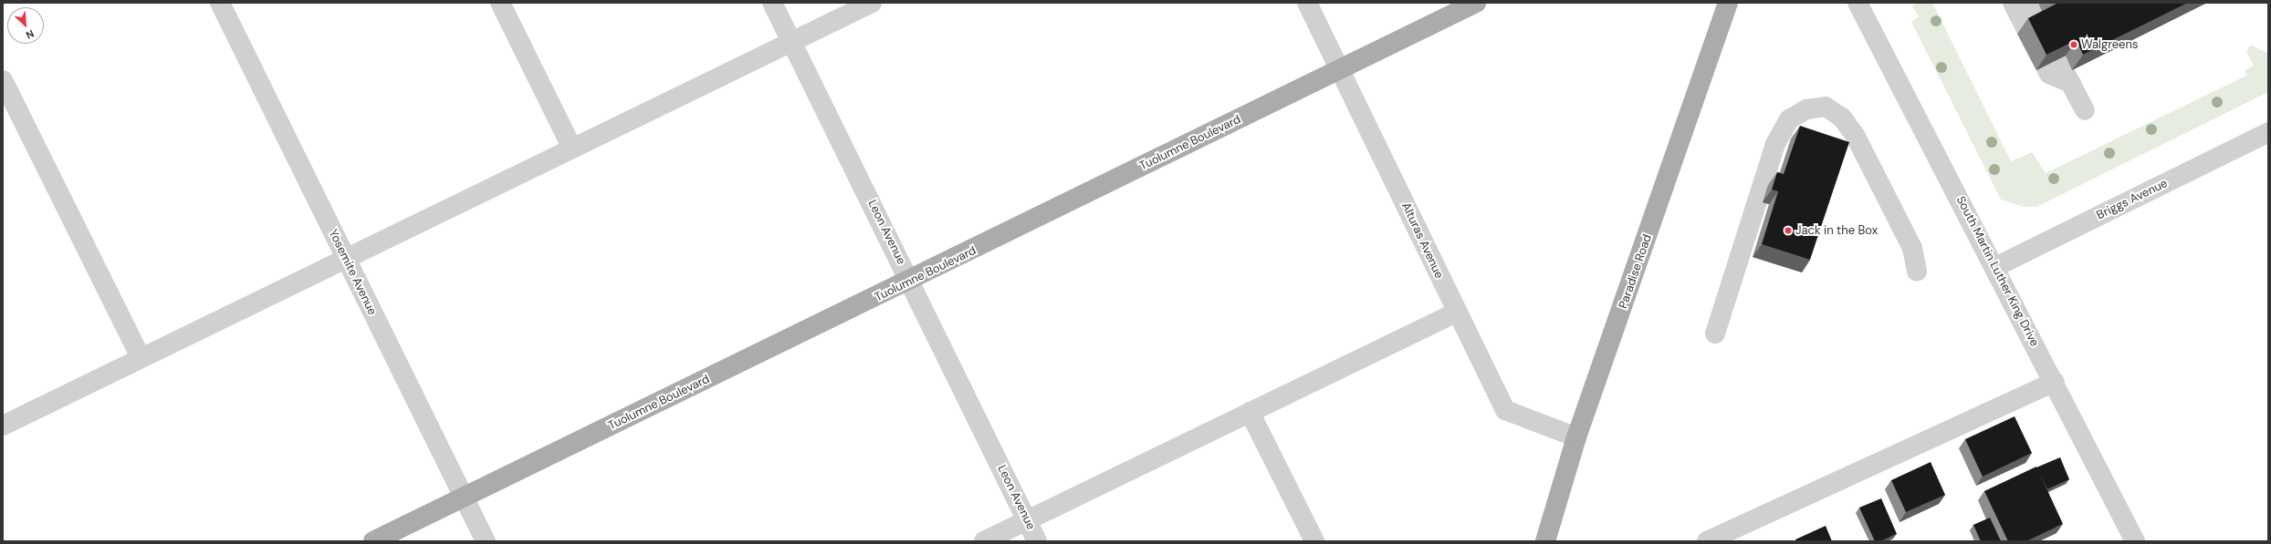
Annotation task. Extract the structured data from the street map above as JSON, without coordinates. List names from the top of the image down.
{
  "streets": {
    "main road": ["Tuolumne Boulevard", "Paradise Road"],
    "street": [
      "Briggs Avenue",
      "Leon Avenue",
      "Alturas Avenue",
      "South Martin Luther King Drive",
      "Yosemite Avenue"
    ]
  },
  "crossings": [
    ["Tuolumne Boulevard", "Leon Avenue"],
    ["Tuolumne Boulevard", "Alturas Avenue"],
    ["Tuolumne Boulevard", "Yosemite Avenue"],
    ["Briggs Avenue", "South Martin Luther King Drive"],
    ["Alturas Avenue", "Paradise Road"]
  ],
  "places": ["Walgreens", "Jack in the Box"],
  "north": "bottom right"
}
